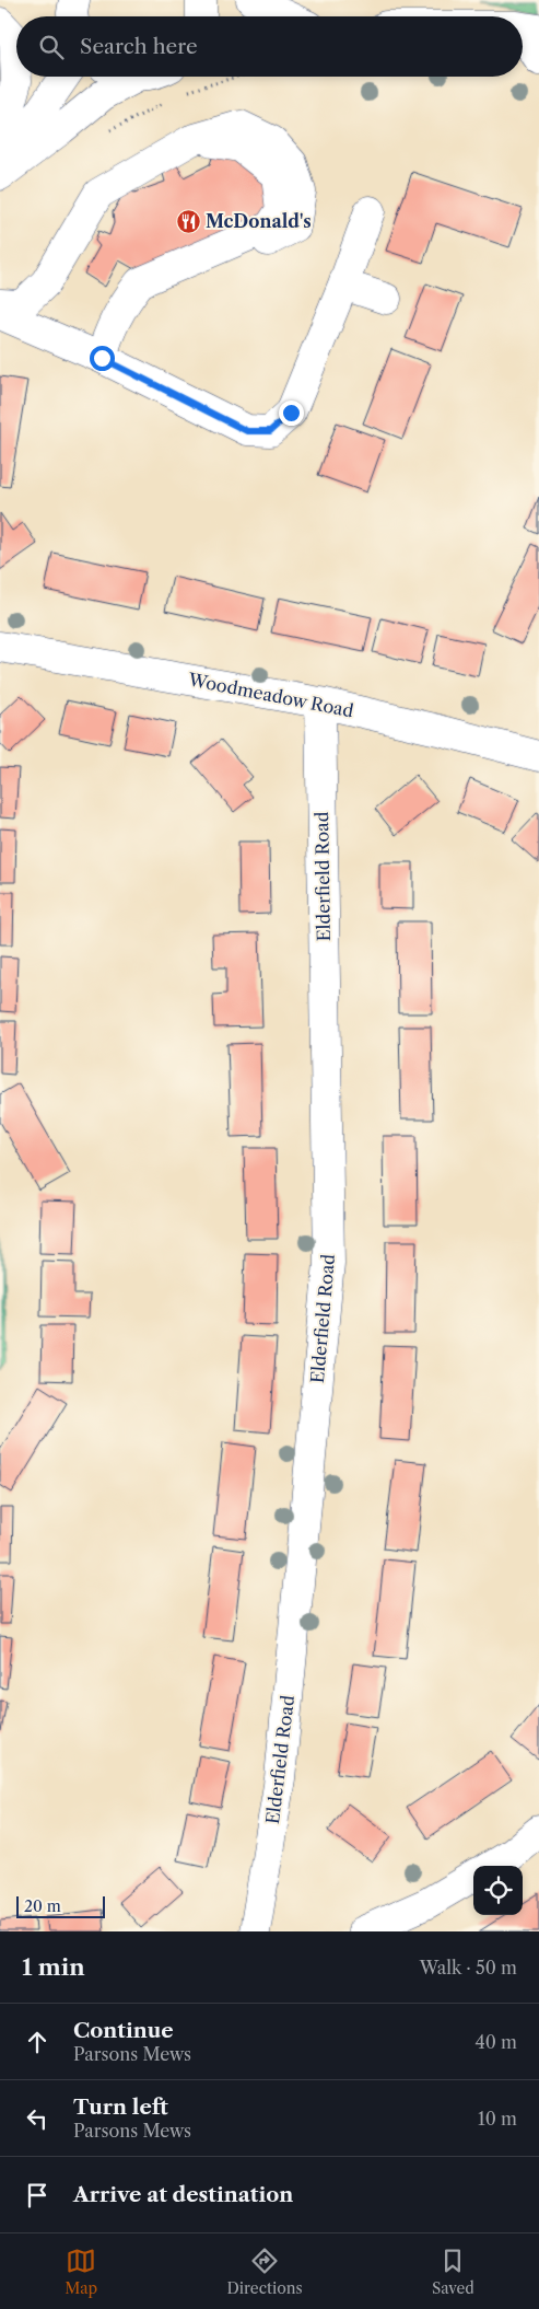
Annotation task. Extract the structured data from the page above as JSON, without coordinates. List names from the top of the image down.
{
  "streets": {
    "street": ["Woodmeadow Road", "Elderfield Road"]
  },
  "crossings": [
    ["Woodmeadow Road", "Elderfield Road"]
  ],
  "places": {
    "restaurant": ["McDonald's"]
  },
  "scale_bar": "20 m",
  "page": {
    "search": "Search here",
    "scale": "20 m",
    "heading": ["1 min", "Walk · 50 m"],
    "list": [
      ["Continue", "Parsons Mews", "40 m"],
      ["Turn left", "Parsons Mews", "10 m"],
      "Arrive at destination"
    ],
    "nav": ["Map", "Directions", "Saved"]
  }
}
